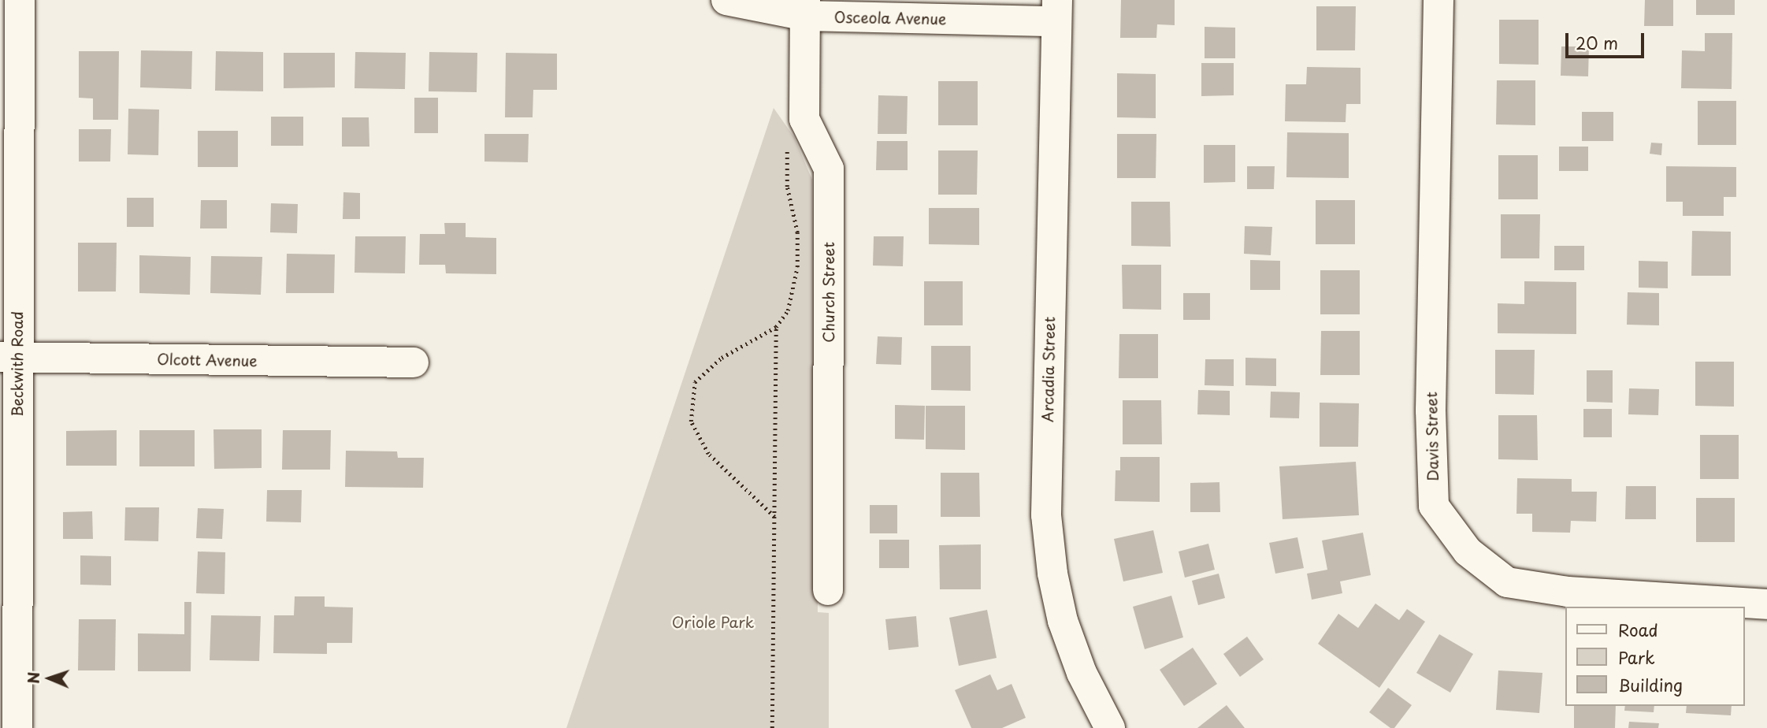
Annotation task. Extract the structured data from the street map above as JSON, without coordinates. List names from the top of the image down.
{
  "streets": {
    "street": [
      "Osceola Avenue",
      "Church Street",
      "Olcott Avenue",
      "Beckwith Road",
      "Arcadia Street",
      "Davis Street"
    ]
  },
  "crossings": [
    ["Osceola Avenue", "Church Street"],
    ["Osceola Avenue", "Arcadia Street"],
    ["Olcott Avenue", "Beckwith Road"]
  ],
  "parks": ["Oriole Park"],
  "legend": ["Road", "Park", "Building"],
  "scale_bar": "20 m",
  "north": "left"
}
